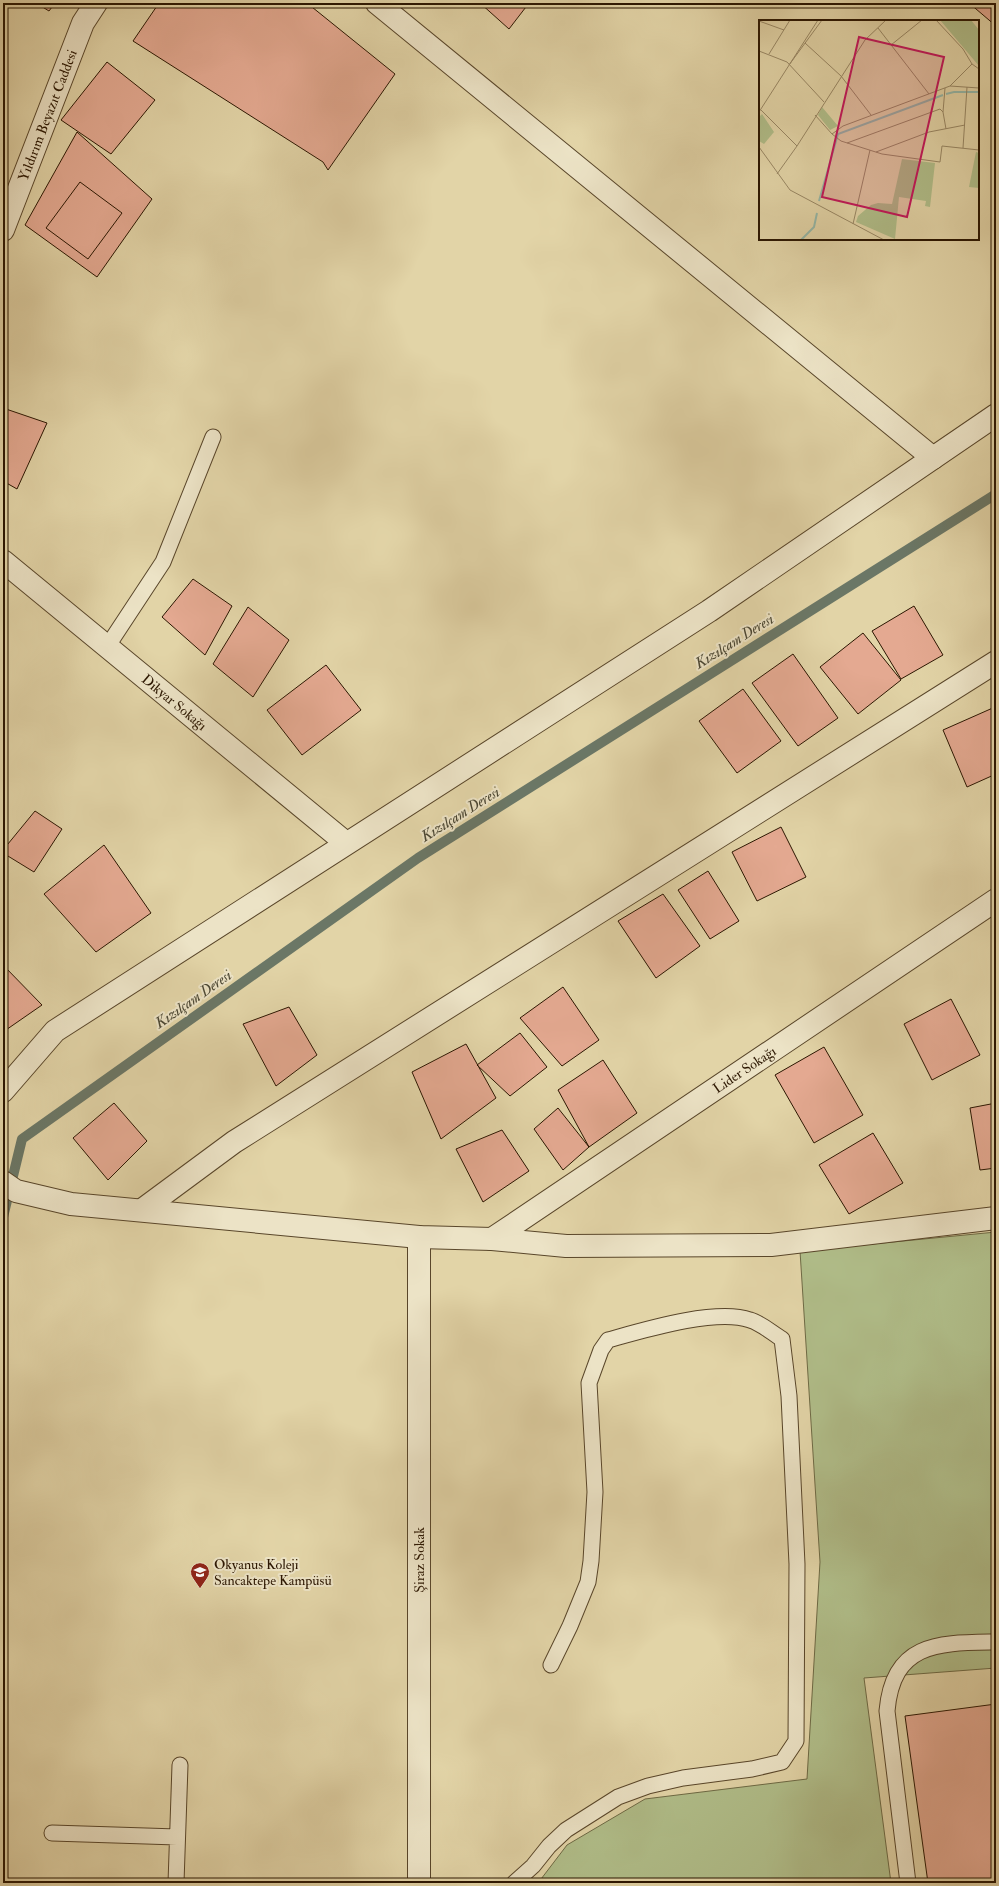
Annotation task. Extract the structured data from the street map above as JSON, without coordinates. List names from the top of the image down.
{
  "streets": {
    "street": [
      "Yıldırım Beyazıt Caddesi",
      "Dikyar Sokağı",
      "Lider Sokağı",
      "Şiraz Sokak"
    ]
  },
  "water": ["Kızılçam Deresi"],
  "places": {
    "school or university": ["Okyanus Koleji Sancaktepe Kampüsü"]
  }
}
